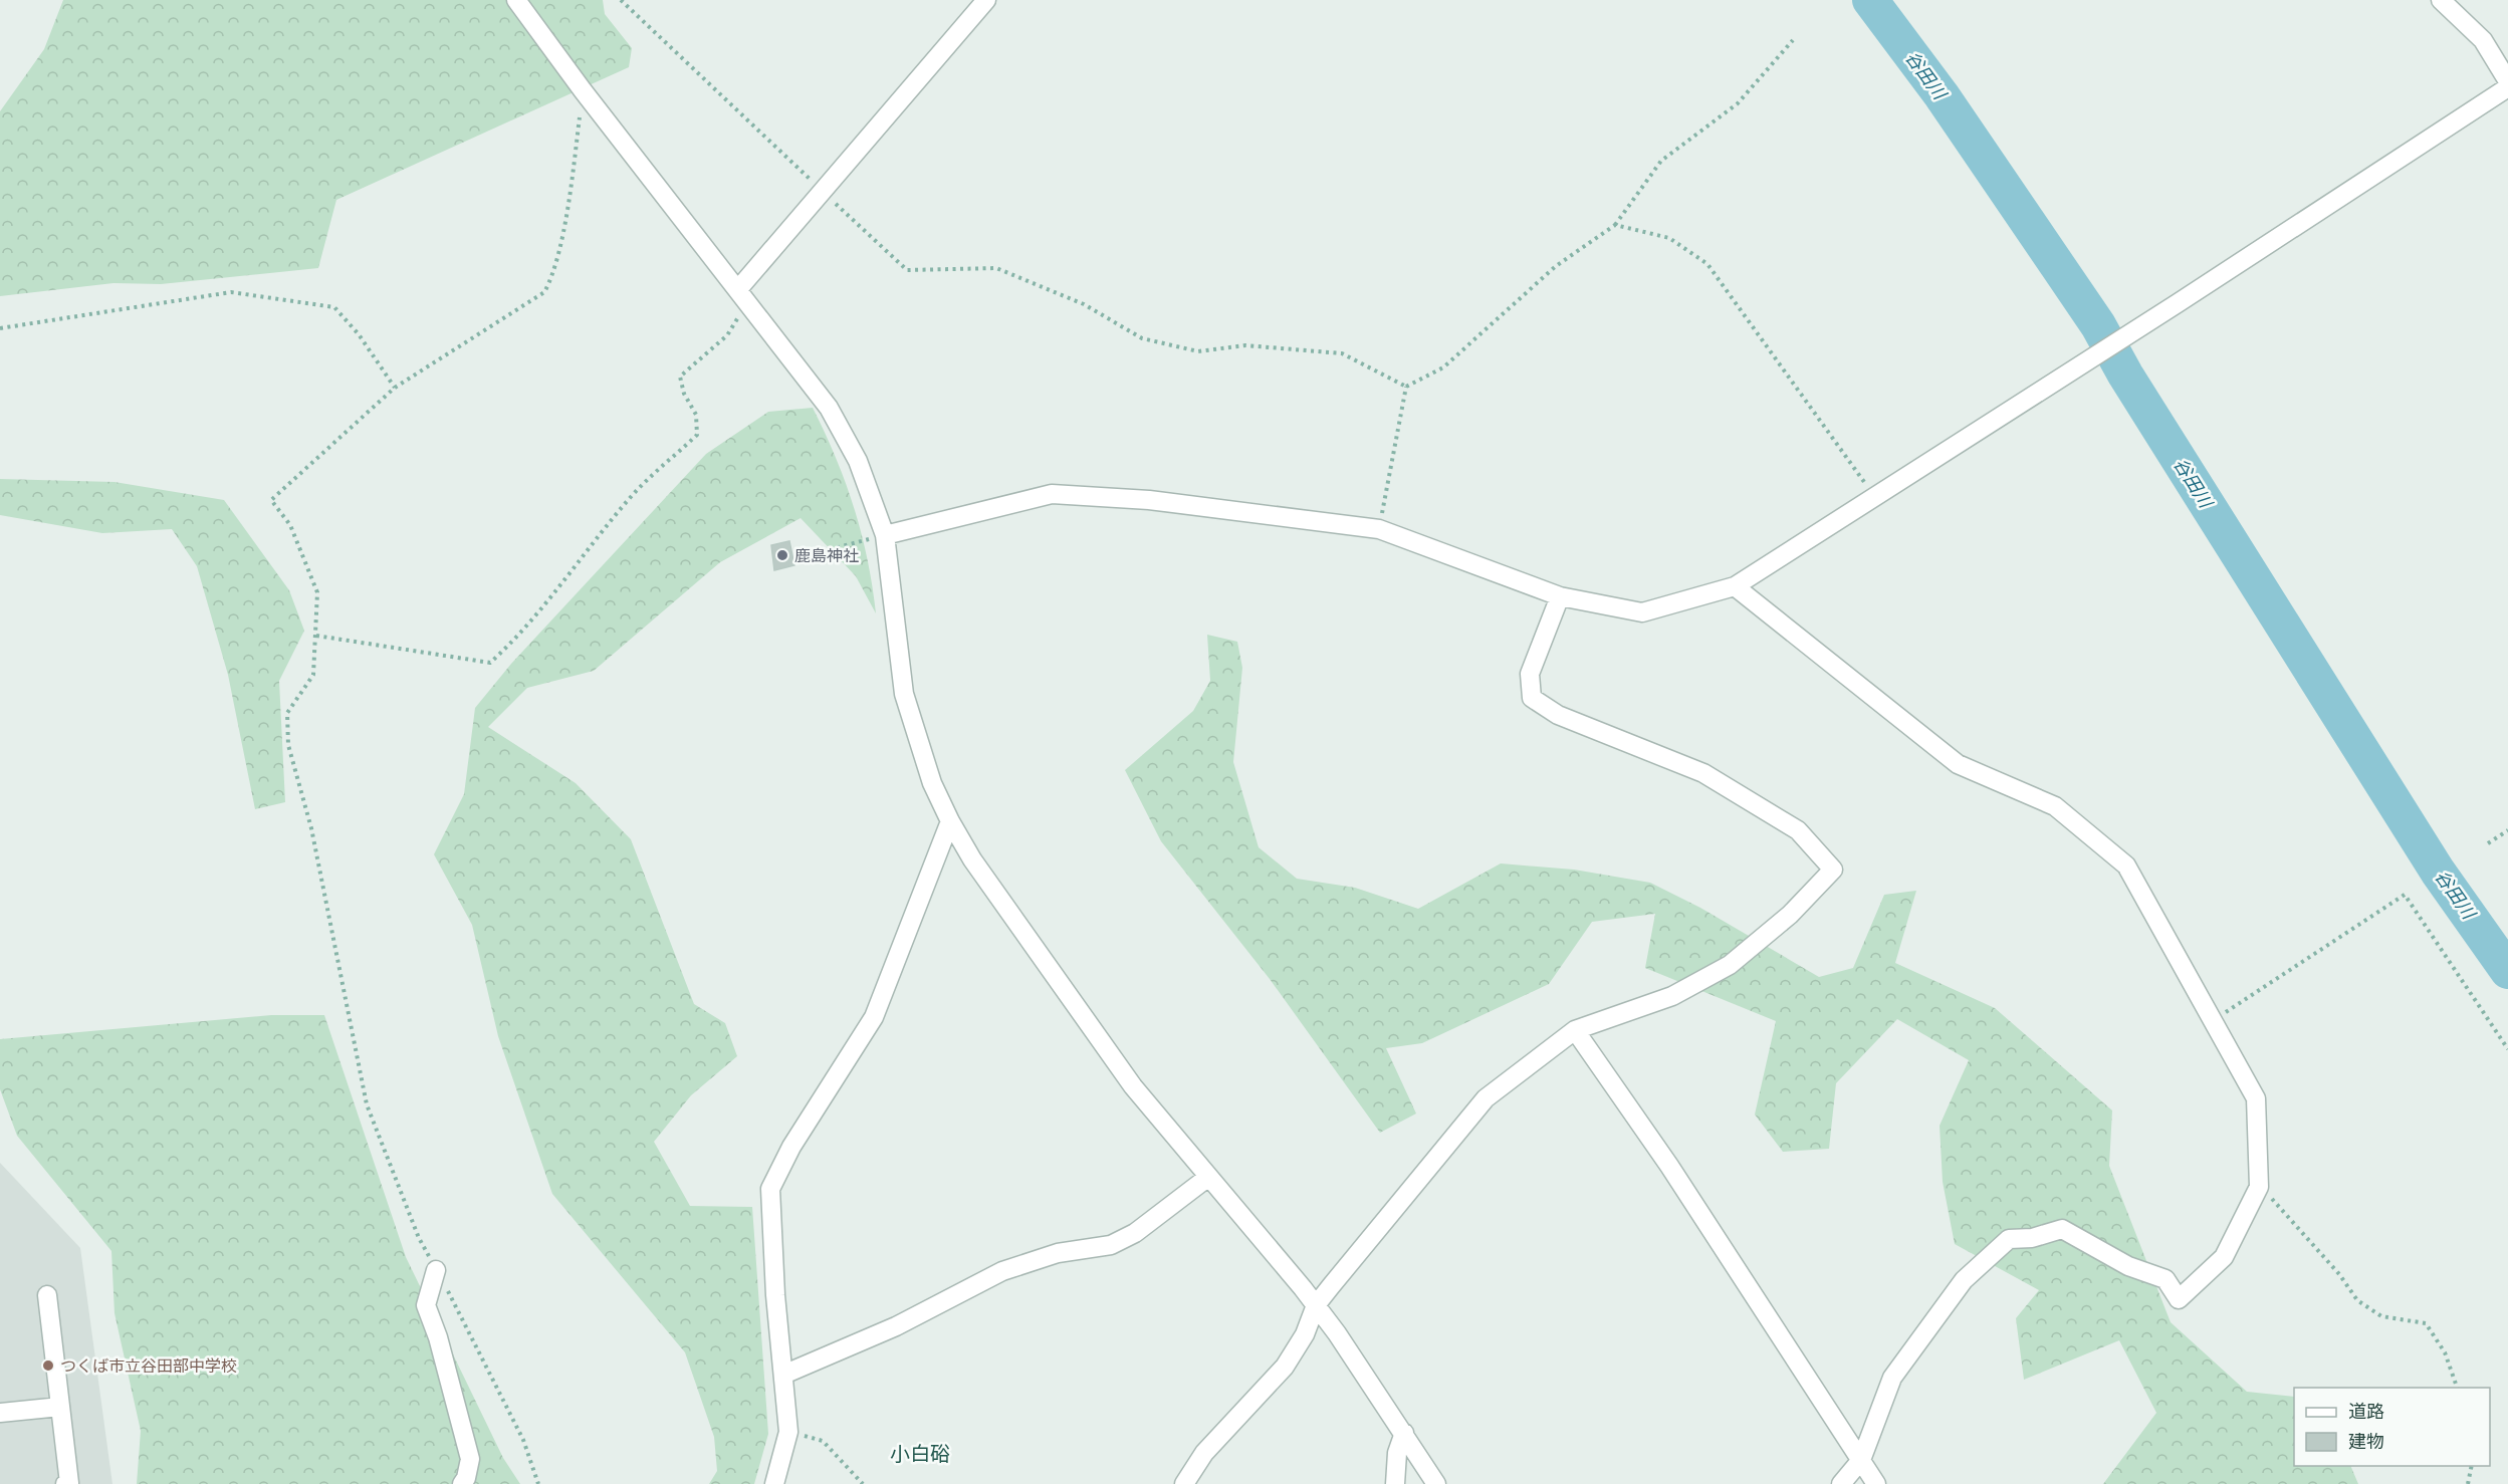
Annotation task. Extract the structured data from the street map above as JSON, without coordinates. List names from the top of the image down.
{
  "districts": ["小白硲"],
  "water": ["谷田川"],
  "places": ["鹿島神社", "つくば市立谷田部中学校"],
  "legend": ["道路", "建物"]
}
